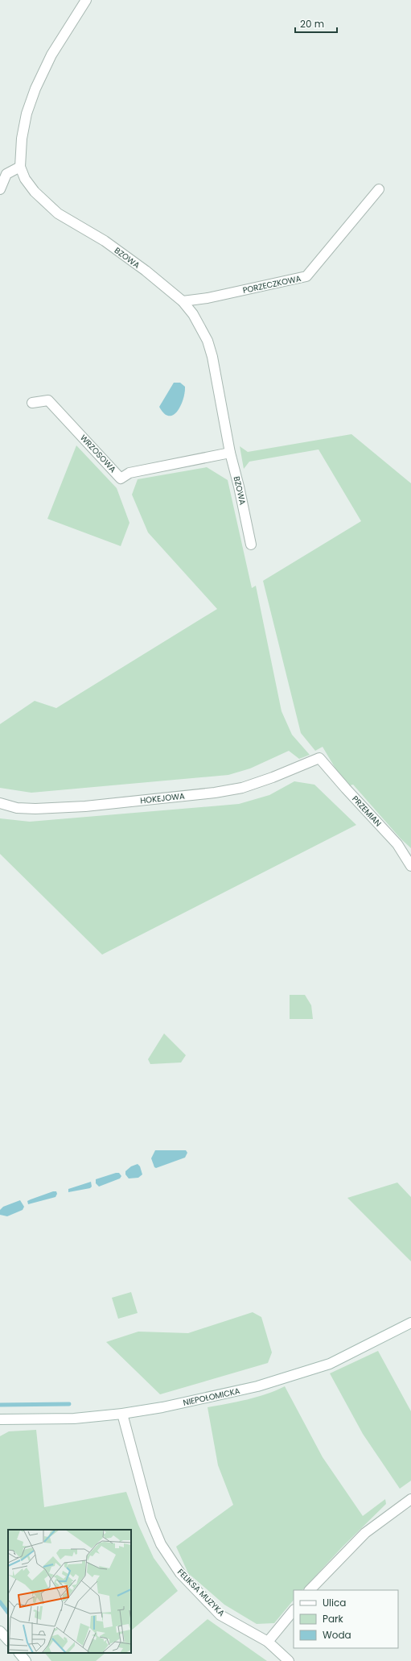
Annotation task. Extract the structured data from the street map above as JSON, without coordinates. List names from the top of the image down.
{
  "streets": {
    "street": [
      "BZOWA",
      "PORZECZKOWA",
      "WRZOSOWA",
      "HOKEJOWA",
      "PRZEMIAN",
      "NIEPOŁOMICKA",
      "FELIKSA MUZYKA"
    ]
  },
  "crossings": [
    ["BZOWA", "PORZECZKOWA"],
    ["BZOWA", "WRZOSOWA"],
    ["HOKEJOWA", "PRZEMIAN"],
    ["NIEPOŁOMICKA", "FELIKSA MUZYKA"]
  ],
  "legend": ["Ulica", "Park", "Woda"],
  "scale_bar": "20 m"
}
